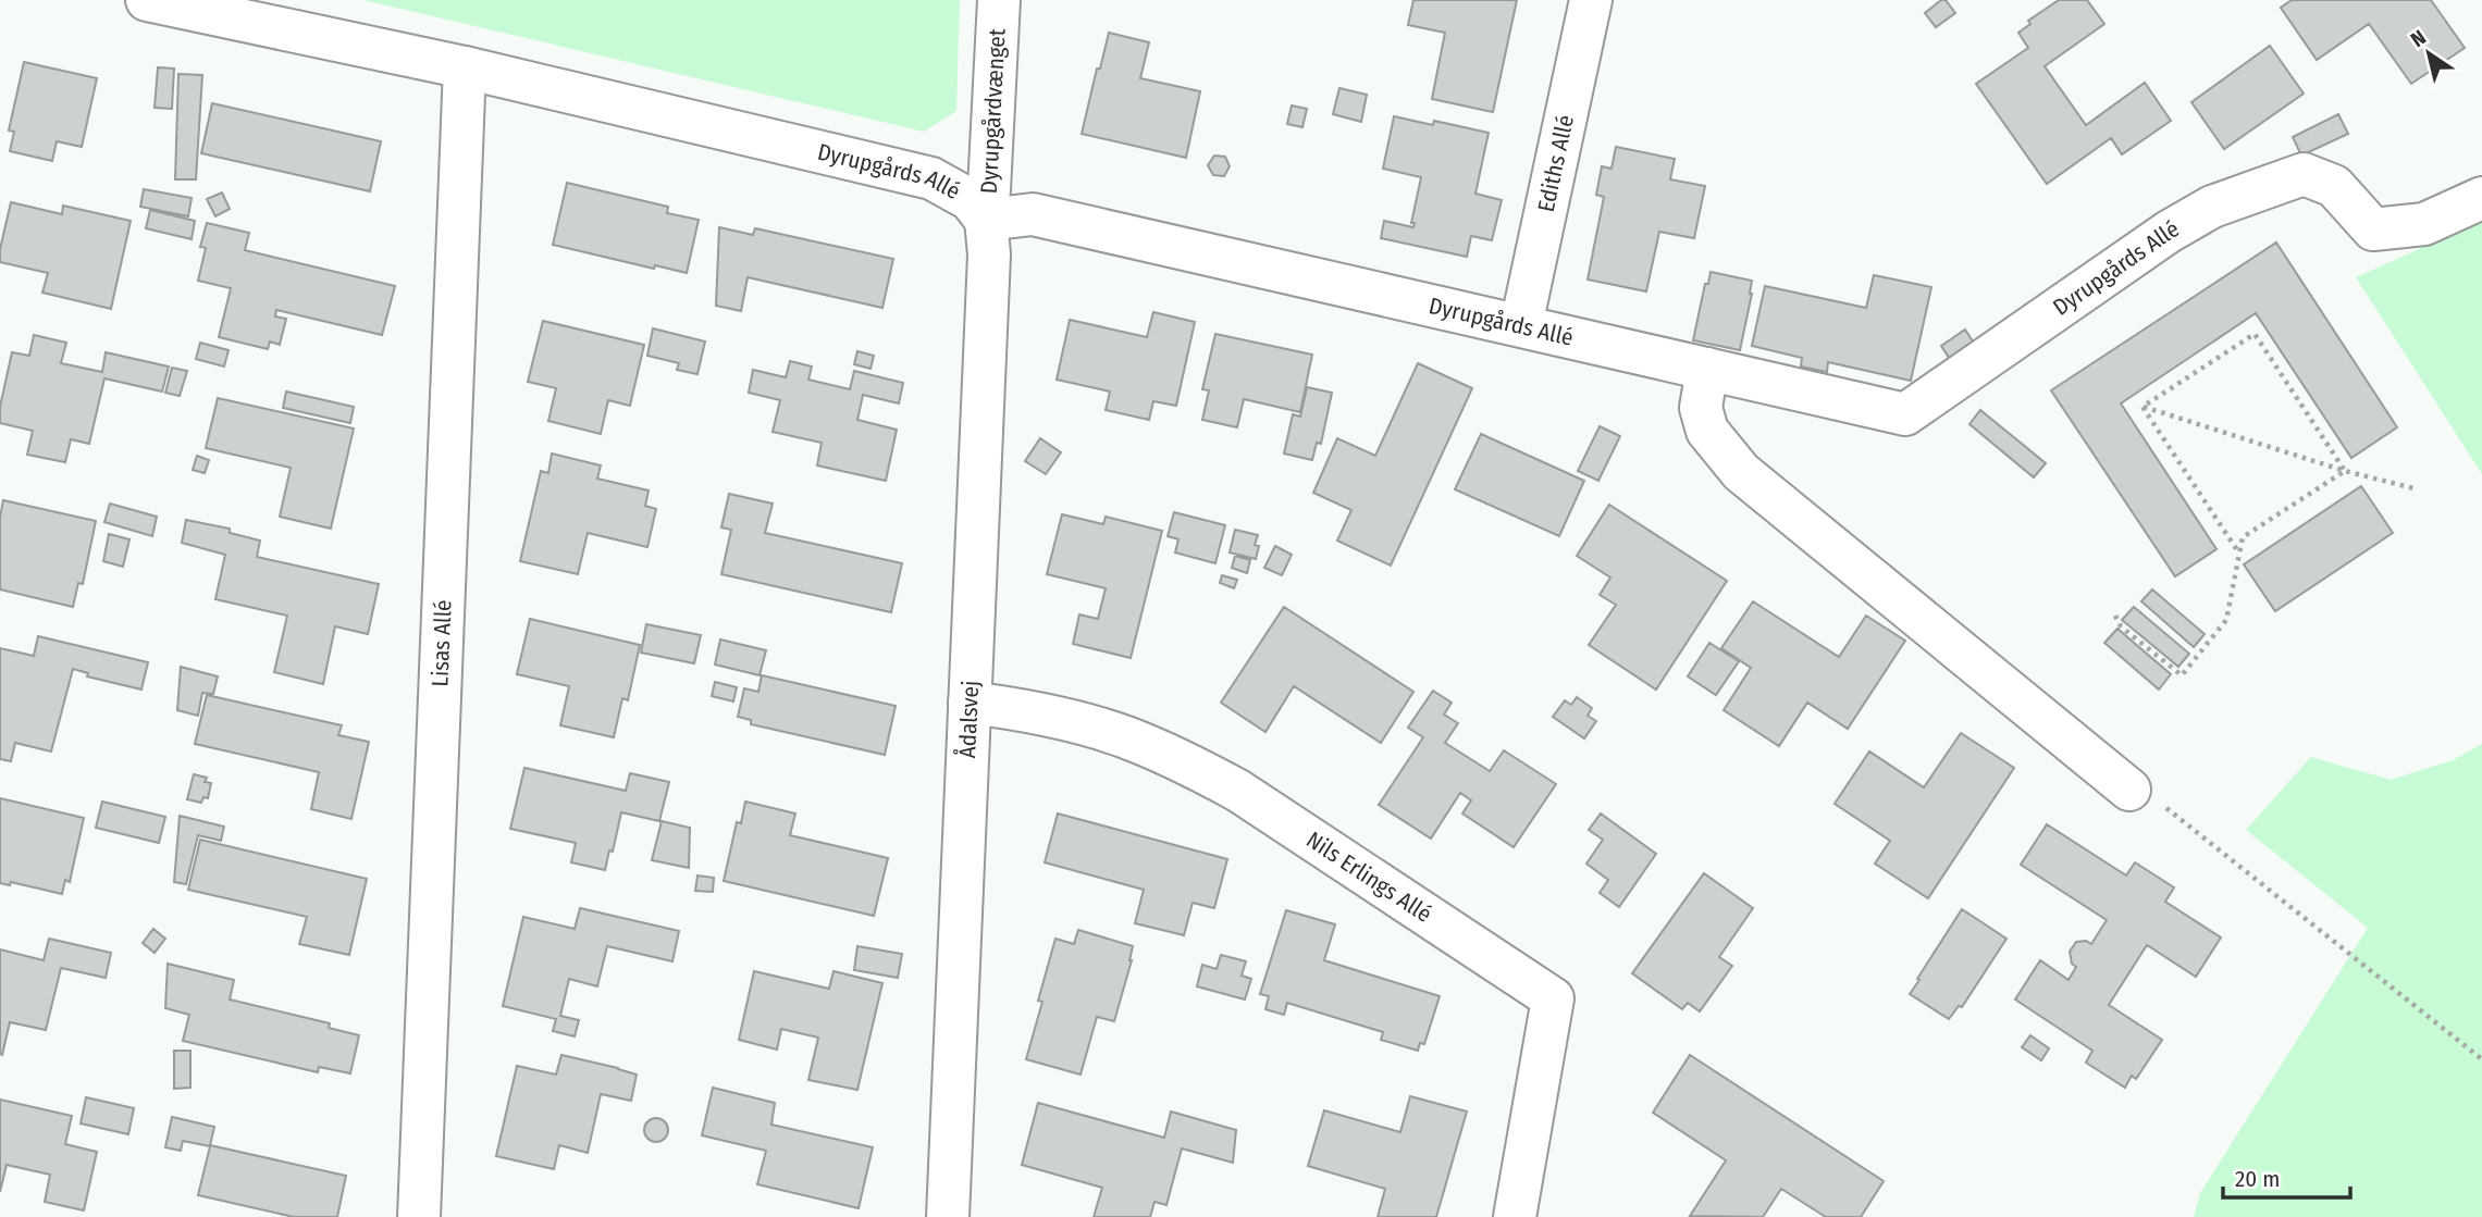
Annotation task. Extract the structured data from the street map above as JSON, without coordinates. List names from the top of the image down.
{
  "streets": {
    "street": [
      "Dyrupgårdvænget",
      "Ediths Allé",
      "Dyrupgårds Allé",
      "Lisas Allé",
      "Ådalsvej",
      "Nils Erlings Allé"
    ]
  },
  "crossings": [
    ["Dyrupgårdvænget", "Dyrupgårds Allé"],
    ["Dyrupgårdvænget", "Ådalsvej"],
    ["Ediths Allé", "Dyrupgårds Allé"],
    ["Dyrupgårds Allé", "Lisas Allé"],
    ["Dyrupgårds Allé", "Ådalsvej"],
    ["Ådalsvej", "Nils Erlings Allé"]
  ],
  "scale_bar": "20 m",
  "north": "top left"
}
